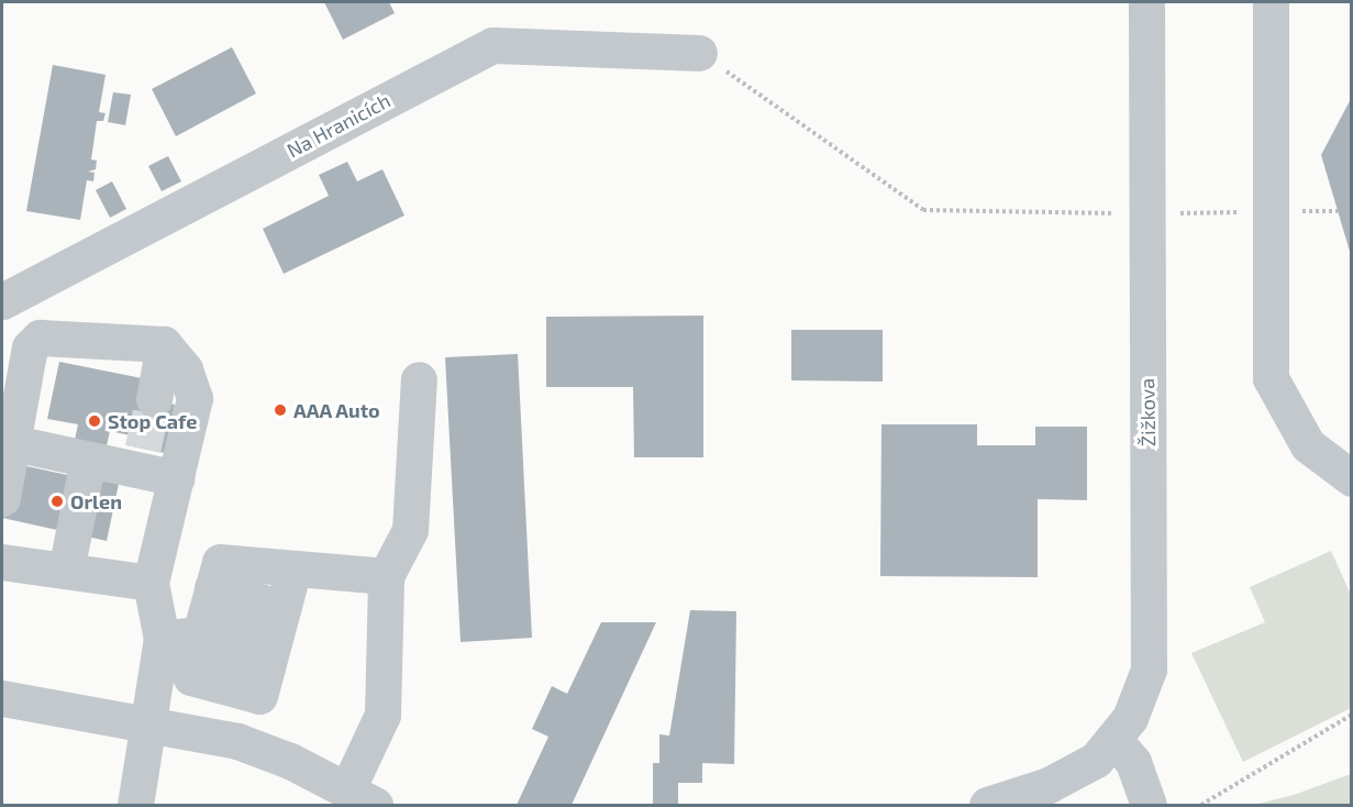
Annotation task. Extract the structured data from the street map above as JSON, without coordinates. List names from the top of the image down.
{
  "streets": {
    "street": ["Na Hranicích", "Žižkova"]
  },
  "places": ["AAA Auto", "Stop Cafe", "Orlen"]
}
